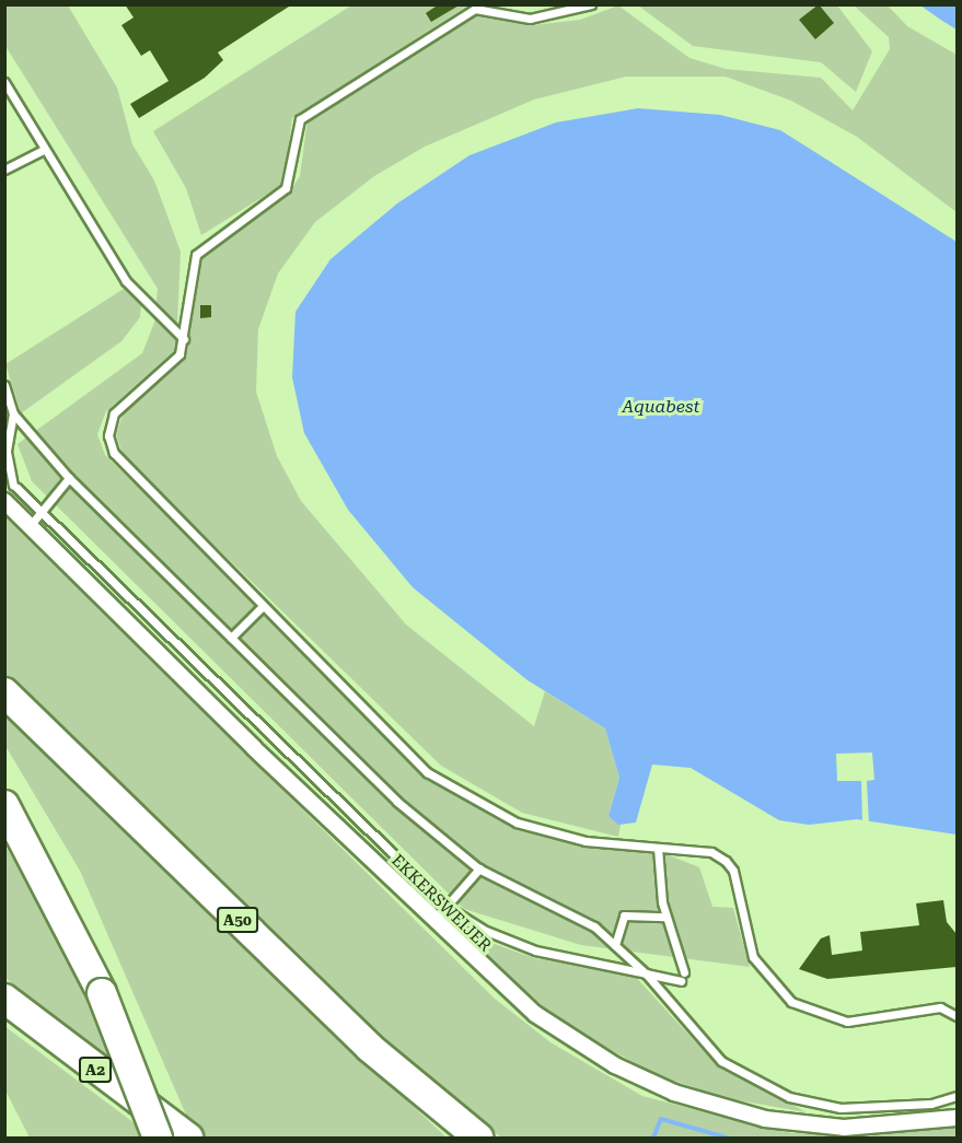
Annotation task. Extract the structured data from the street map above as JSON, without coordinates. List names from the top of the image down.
{
  "streets": {
    "highway": ["A50", "A2"],
    "street": ["EKKERSWEIJER"]
  },
  "water": ["Aquabest"]
}
